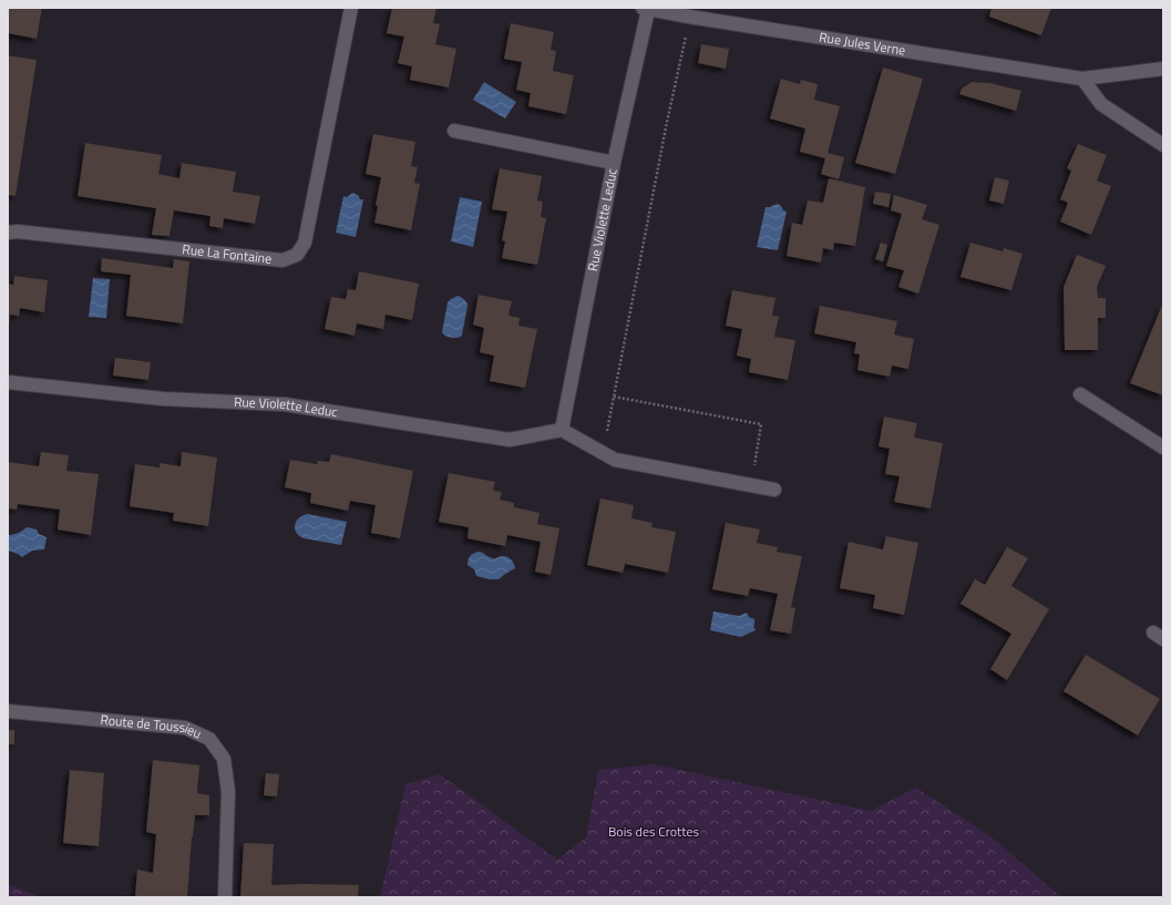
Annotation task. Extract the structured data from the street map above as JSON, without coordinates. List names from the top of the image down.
{
  "streets": {
    "street": [
      "Rue Jules Verne",
      "Rue Violette Leduc",
      "Rue La Fontaine",
      "Route de Toussieu"
    ]
  },
  "crossings": [
    ["Rue Jules Verne", "Rue Violette Leduc"]
  ],
  "parks": ["Bois des Crottes"]
}
